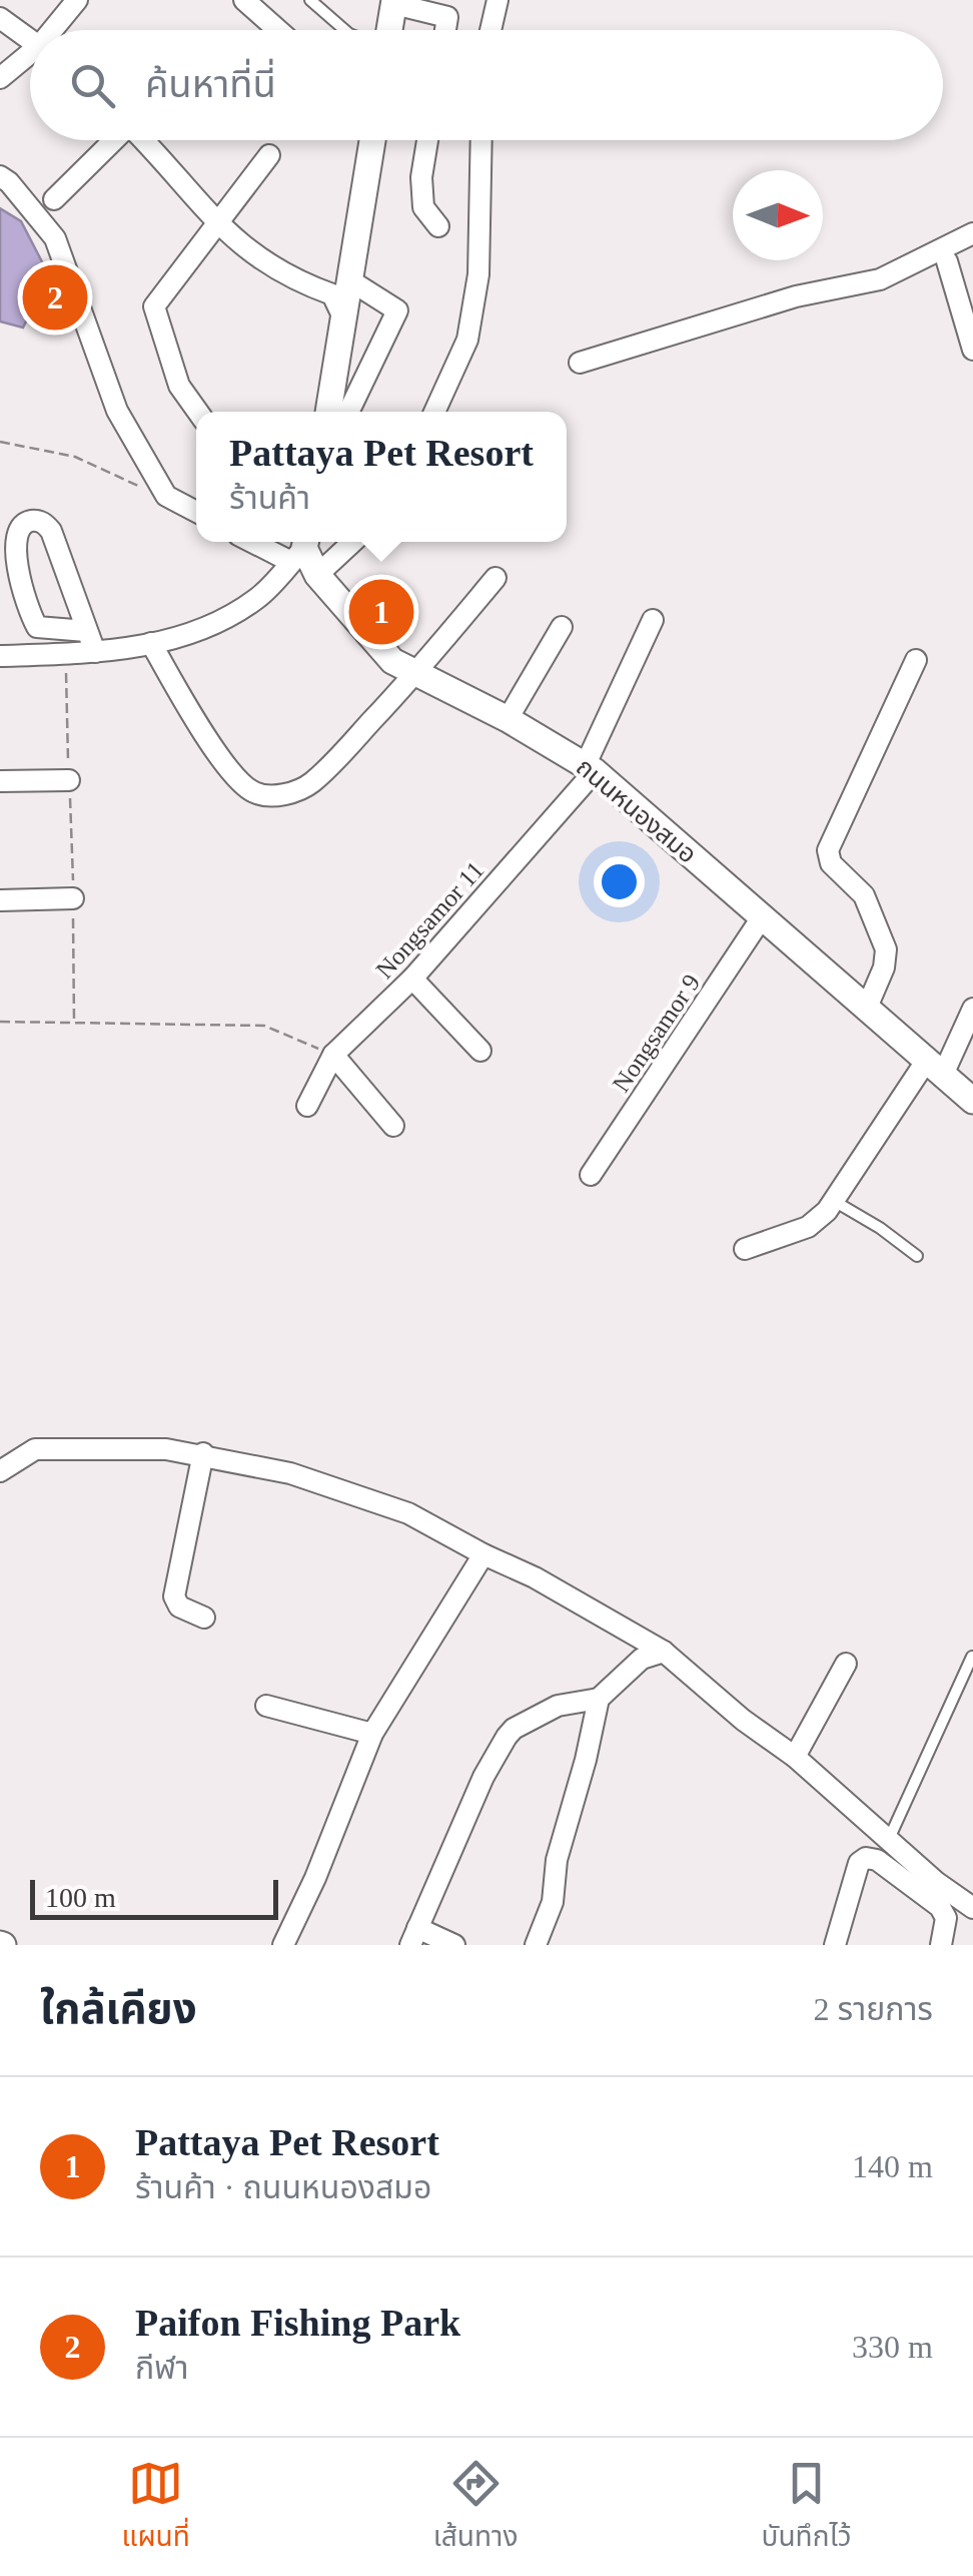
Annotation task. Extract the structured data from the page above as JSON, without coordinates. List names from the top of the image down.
{
  "streets": {
    "street": ["ถนนหนองสมอ", "Nongsamor 11", "Nongsamor 9"]
  },
  "crossings": [
    ["ถนนหนองสมอ", "Nongsamor 11"],
    ["ถนนหนองสมอ", "Nongsamor 9"]
  ],
  "scale_bar": "100 m",
  "north": "right",
  "page": {
    "search": "ค้นหาที่นี่",
    "pins": ["2", "1"],
    "popup": ["Pattaya Pet Resort", "ร้านค้า"],
    "scale": "100 m",
    "heading": ["ใกล้เคียง", "2 รายการ"],
    "list": [
      {
        "mark": "1",
        "name": "Pattaya Pet Resort",
        "note": "ร้านค้า · ถนนหนองสมอ",
        "value": "140 m"
      },
      {
        "mark": "2",
        "name": "Paifon Fishing Park",
        "note": "กีฬา",
        "value": "330 m"
      }
    ],
    "nav": ["แผนที่", "เส้นทาง", "บันทึกไว้"]
  }
}
